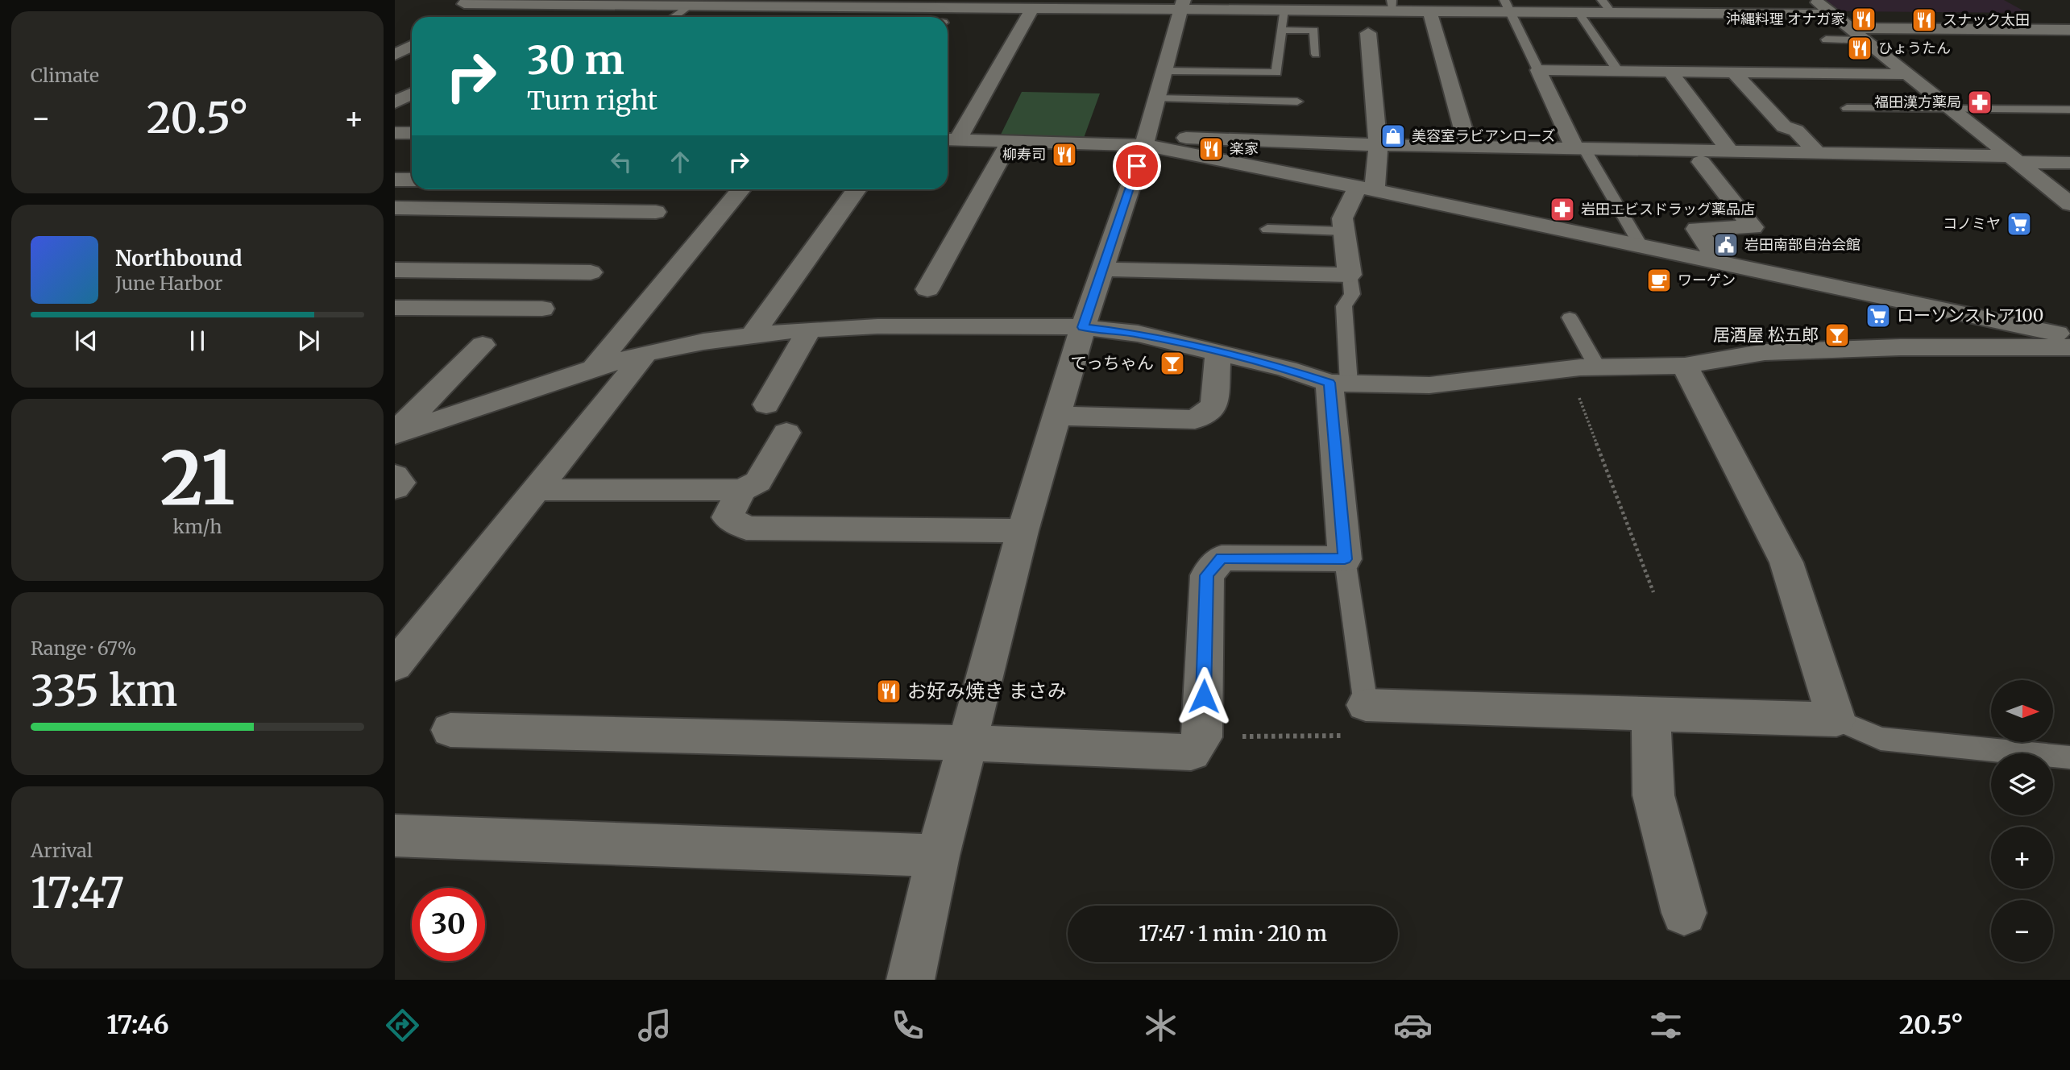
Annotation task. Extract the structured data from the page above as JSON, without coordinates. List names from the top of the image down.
{
  "places": {
    "restaurant": [
      "沖縄料理 オナガ家",
      "スナック太田",
      "ひょうたん",
      "楽家",
      "柳寿司",
      "お好み焼き まさみ"
    ],
    "pharmacy": ["福田漢方薬局", "岩田エビスドラッグ薬品店"],
    "shop": ["美容室ラビアンローズ"],
    "supermarket": ["コノミヤ", "ローソンストア100"],
    "public building": ["岩田南部自治会館"],
    "cafe": ["ワーゲン"],
    "bar": ["居酒屋 松五郎", "てっちゃん"]
  },
  "north": "right",
  "page": {
    "tile": [
      "Climate",
      ["21", "km/h"],
      ["Range · 67%", "335 km"],
      ["Arrival", "17:47"]
    ],
    "turn": ["30 m", "Turn right"],
    "heat": ["−", "20.5°", "+"],
    "song": ["Northbound", "June Harbor"],
    "map_buttons": ["+", "−"],
    "limit": "30",
    "trip": "17:47 · 1 min · 210 m",
    "tabs": ["17:46", "20.5°"]
  }
}
